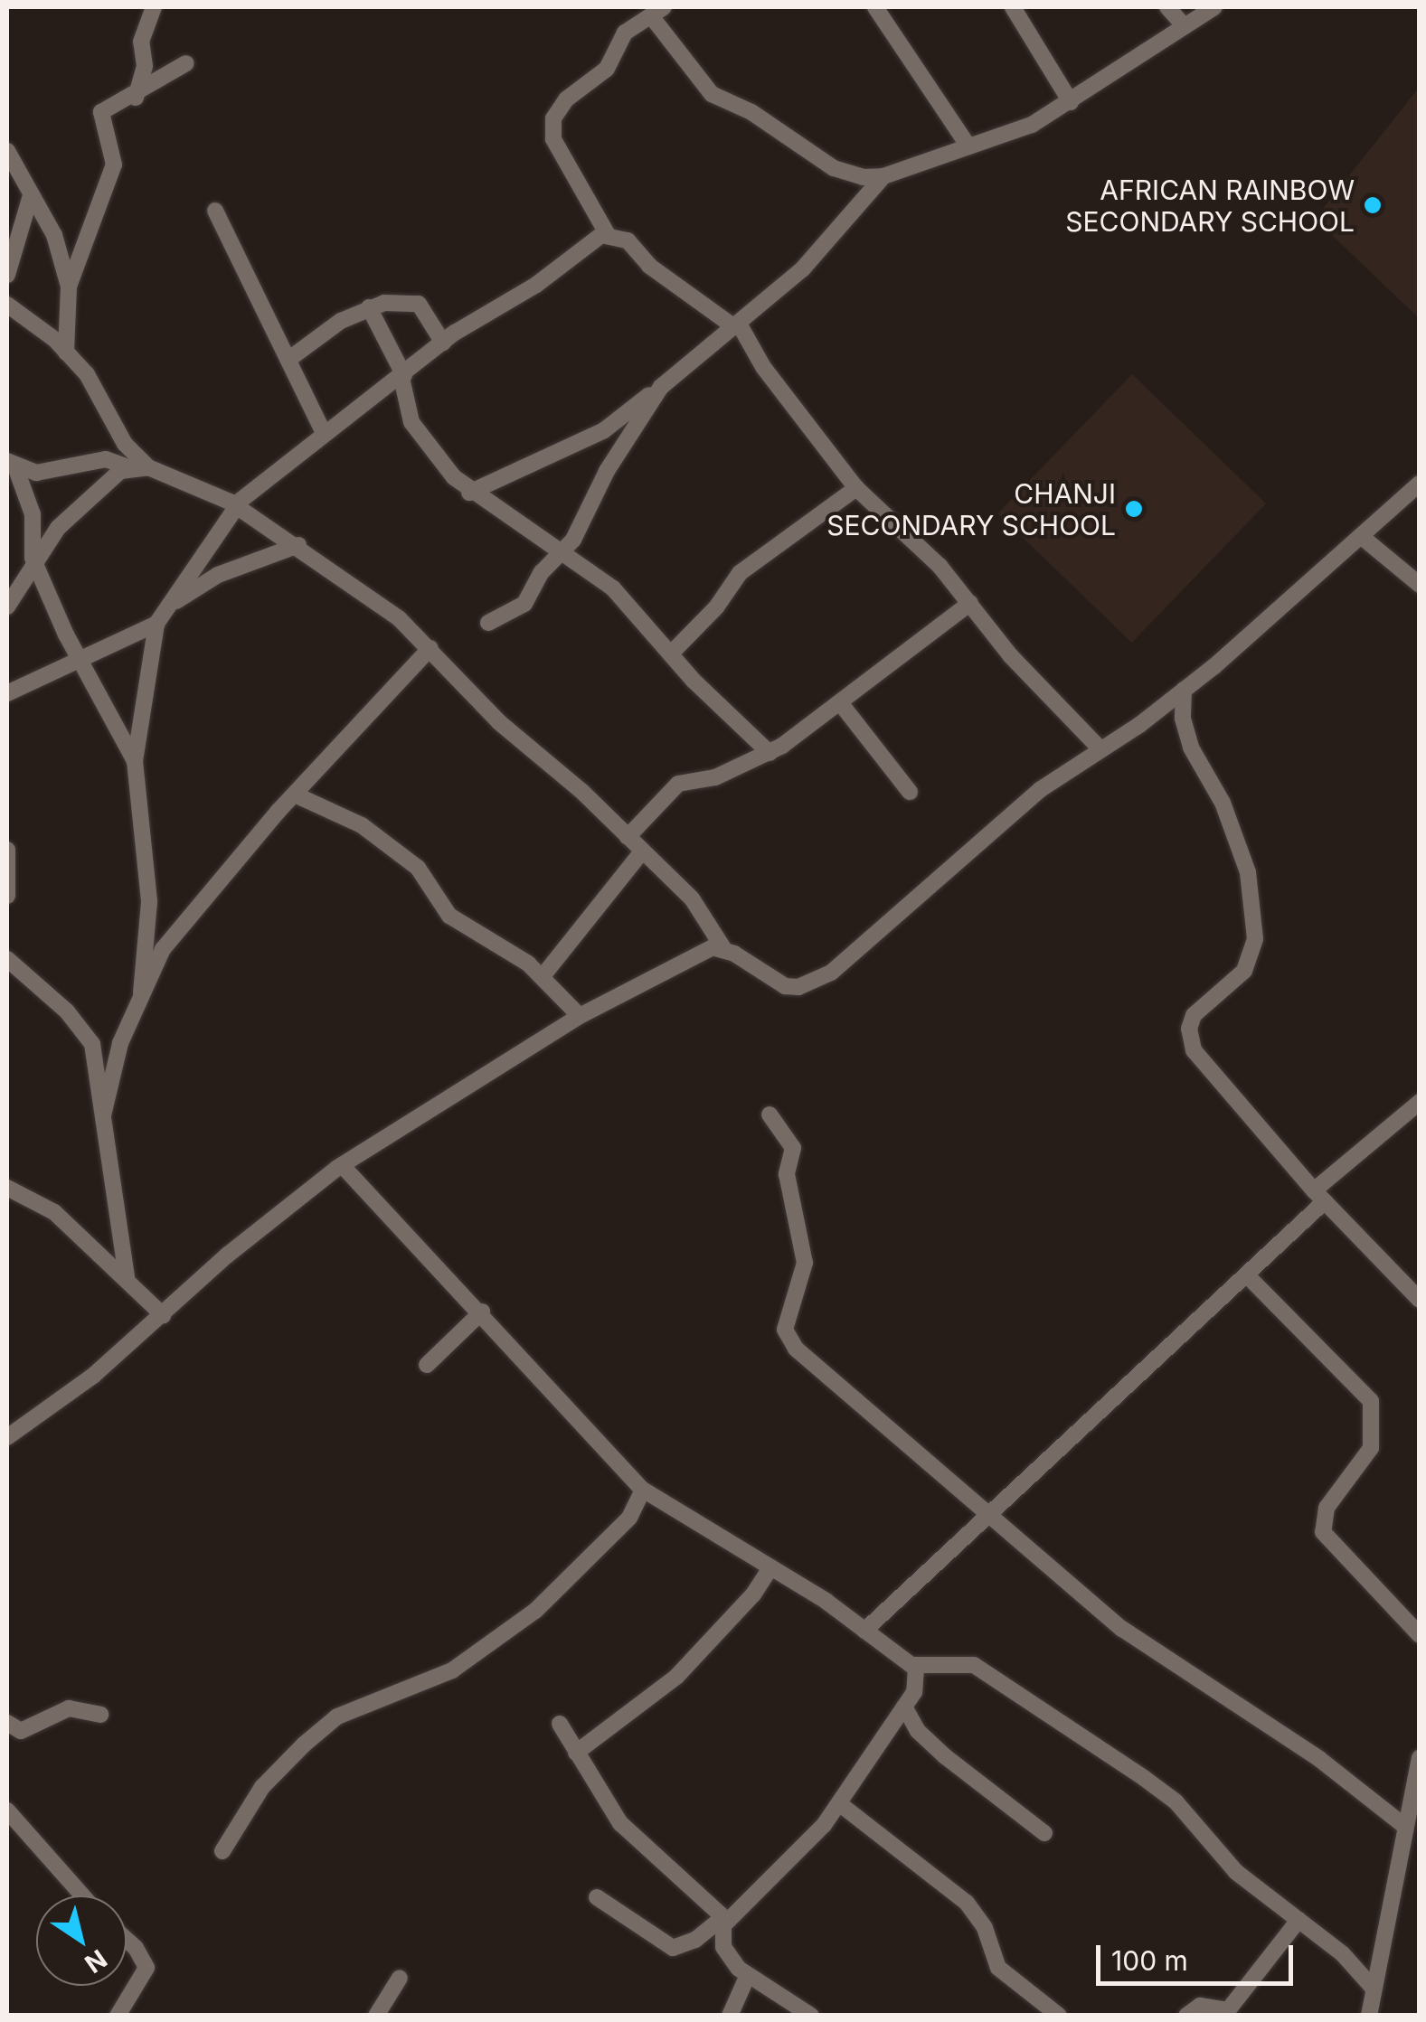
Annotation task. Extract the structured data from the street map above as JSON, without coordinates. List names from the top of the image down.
{
  "places": ["AFRICAN RAINBOW SECONDARY SCHOOL", "CHANJI SECONDARY SCHOOL"],
  "scale_bar": "100 m",
  "north": "bottom right"
}
